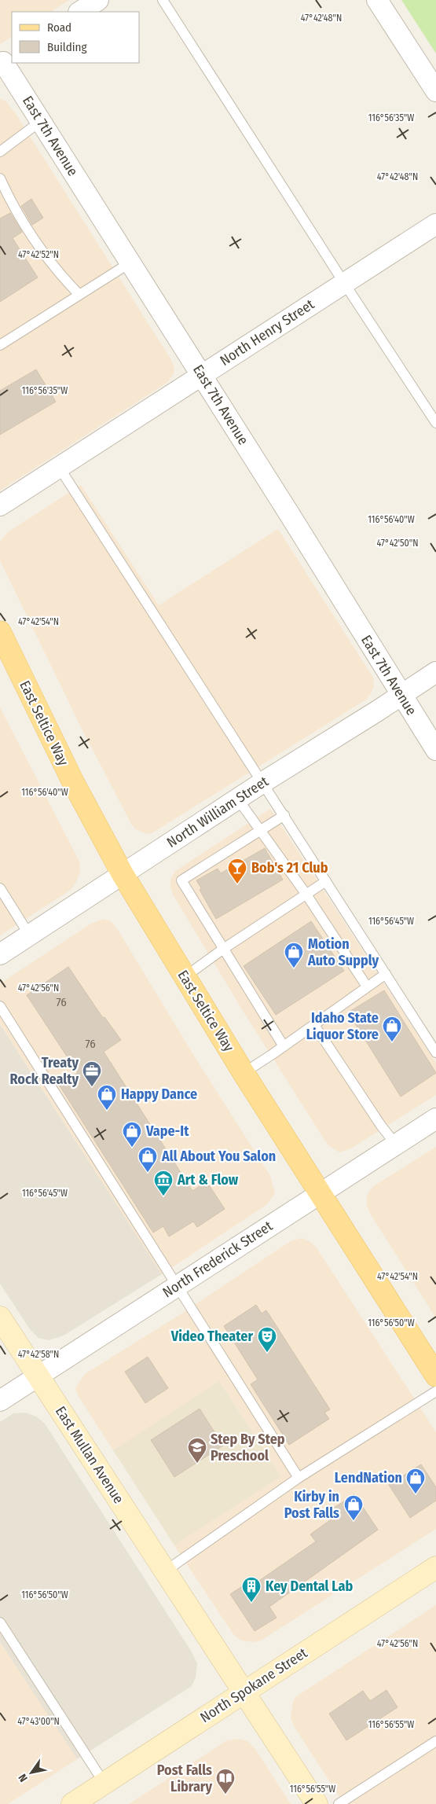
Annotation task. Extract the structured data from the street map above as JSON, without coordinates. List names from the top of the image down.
{
  "streets": {
    "main road": ["East Seltice Way"],
    "street": [
      "East 7th Avenue",
      "North Henry Street",
      "North William Street",
      "North Frederick Street",
      "East Mullan Avenue",
      "North Spokane Street"
    ]
  },
  "crossings": [
    ["East 7th Avenue", "North Henry Street"],
    ["East 7th Avenue", "North William Street"],
    ["East Seltice Way", "North William Street"],
    ["East Seltice Way", "North Frederick Street"],
    ["North Frederick Street", "East Mullan Avenue"],
    ["East Mullan Avenue", "North Spokane Street"]
  ],
  "places": {
    "bar": ["Bob's 21 Club"],
    "shop": [
      "Motion Auto Supply",
      "Idaho State Liquor Store",
      "Happy Dance",
      "Vape-It",
      "All About You Salon",
      "LendNation",
      "Kirby in Post Falls"
    ],
    "office": ["Treaty Rock Realty"],
    "museum": ["Art & Flow"],
    "theatre": ["Video Theater"],
    "school or university": ["Step By Step Preschool"],
    "building": ["Key Dental Lab"],
    "library": ["Post Falls Library"]
  },
  "house_numbers": ["76", "76"],
  "legend": ["Road", "Building"],
  "north": "bottom left",
  "coordinates": [
    "47°42'48\"N",
    "116°56'35\"W",
    "47°42'52\"N",
    "116°56'40\"W",
    "47°42'50\"N",
    "47°42'54\"N",
    "116°56'45\"W",
    "47°42'56\"N",
    "116°56'50\"W",
    "47°42'58\"N",
    "47°43'00\"N",
    "116°56'55\"W"
  ]
}
